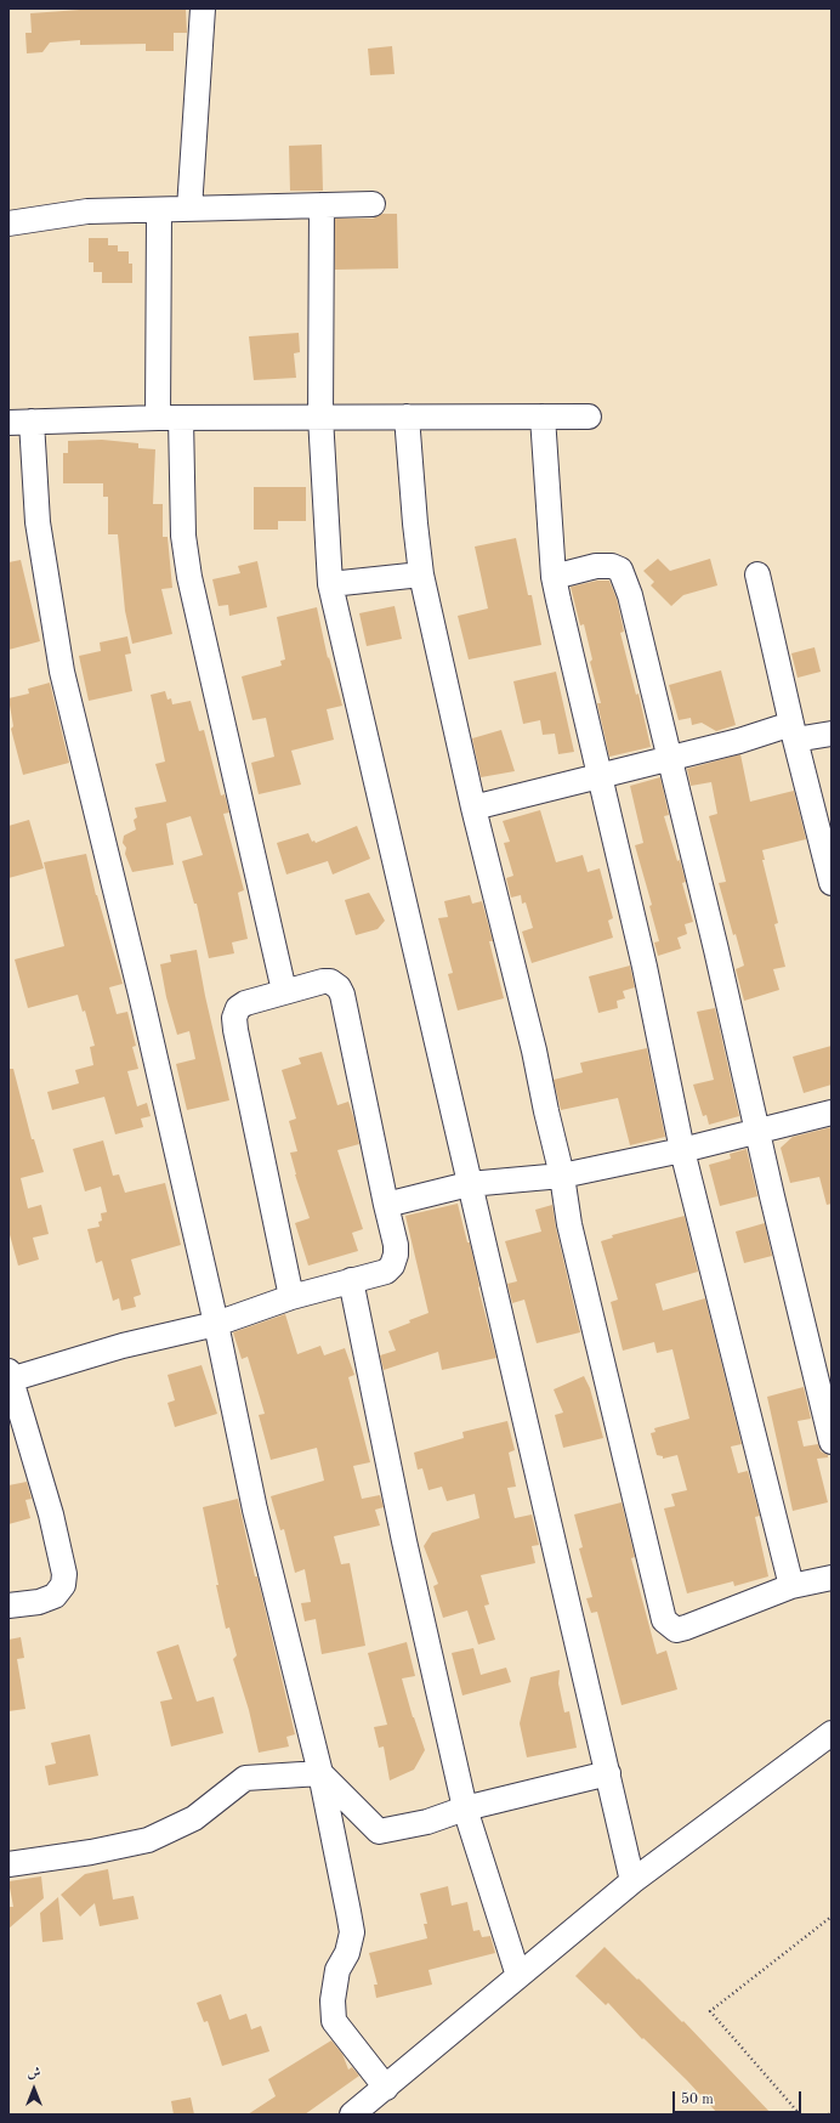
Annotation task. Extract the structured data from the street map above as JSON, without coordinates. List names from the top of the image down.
{
  "scale_bar": "50 m",
  "north": "top"
}
